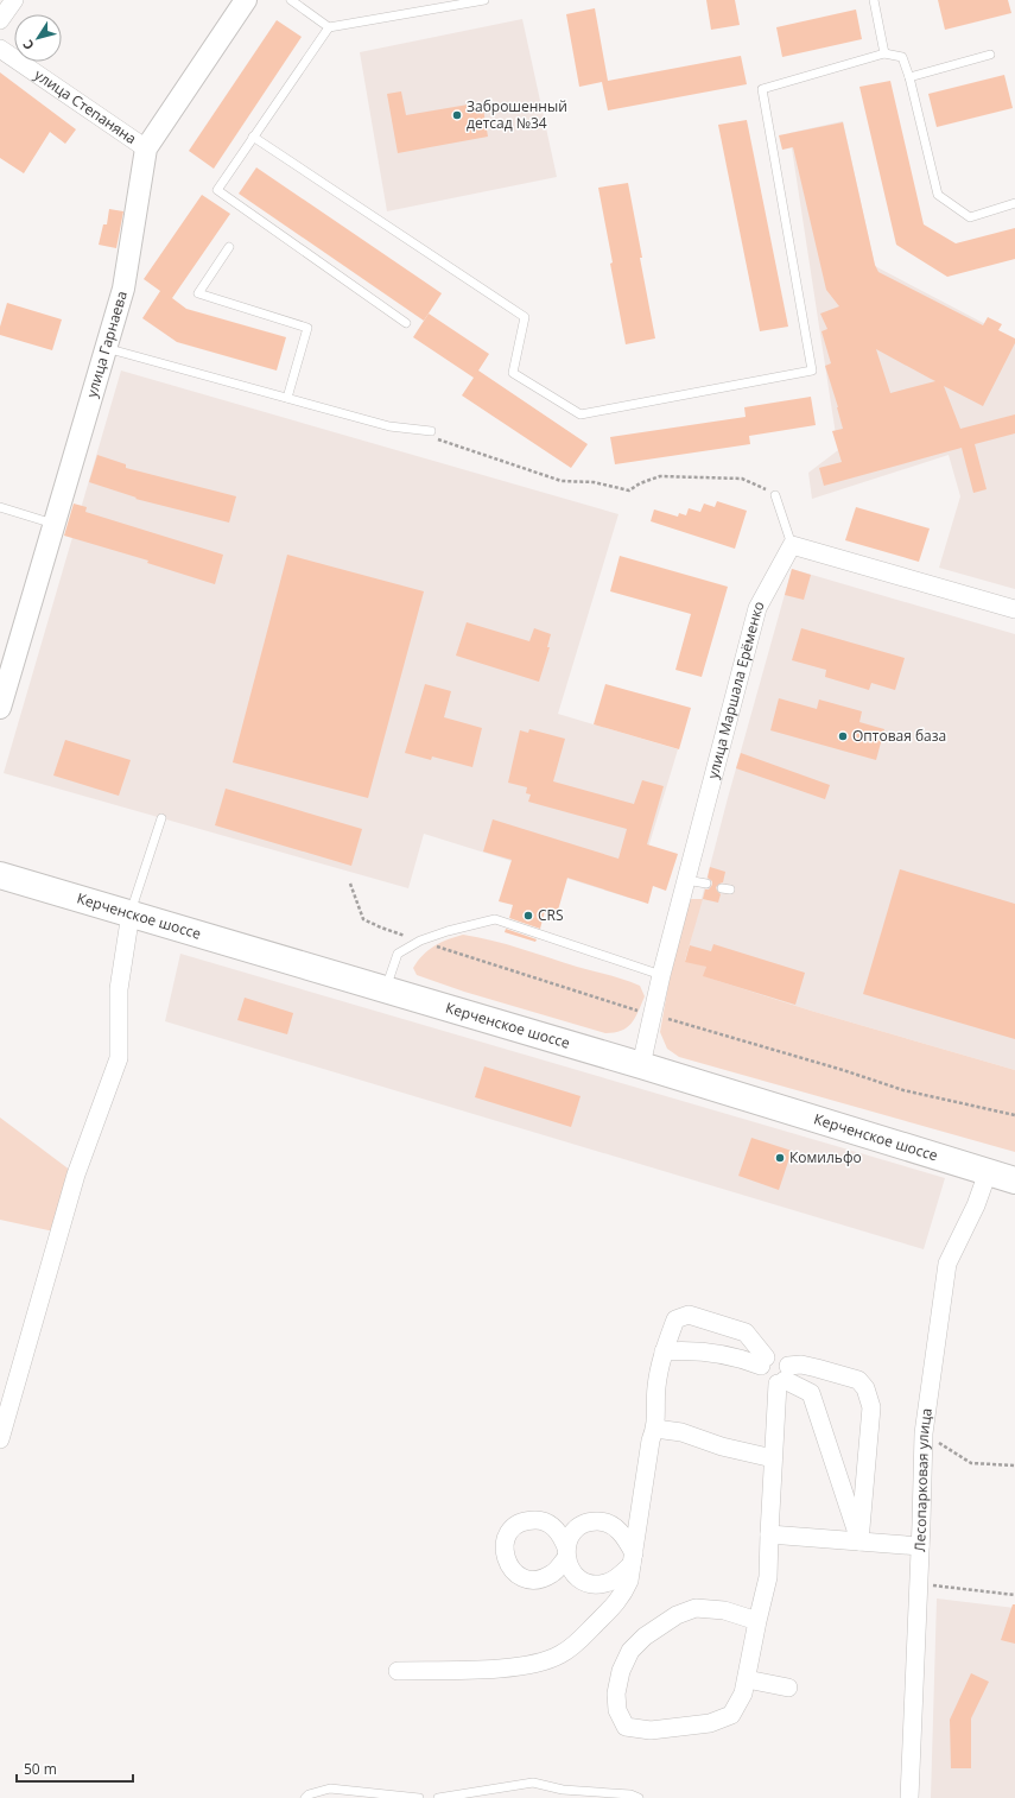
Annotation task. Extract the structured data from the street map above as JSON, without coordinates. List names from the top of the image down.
{
  "streets": {
    "main road": ["Керченское шоссе"],
    "street": [
      "улица Степаняна",
      "улица Гарнаева",
      "улица Маршала Ерёменко",
      "Лесопарковая улица"
    ]
  },
  "crossings": [
    ["улица Степаняна", "улица Гарнаева"],
    ["улица Маршала Ерёменко", "Керченское шоссе"],
    ["Керченское шоссе", "Лесопарковая улица"]
  ],
  "places": [
    "Заброшенный детсад №34",
    "Оптовая база",
    "CRS",
    "Комильфо"
  ],
  "scale_bar": "50 m",
  "north": "bottom left"
}
